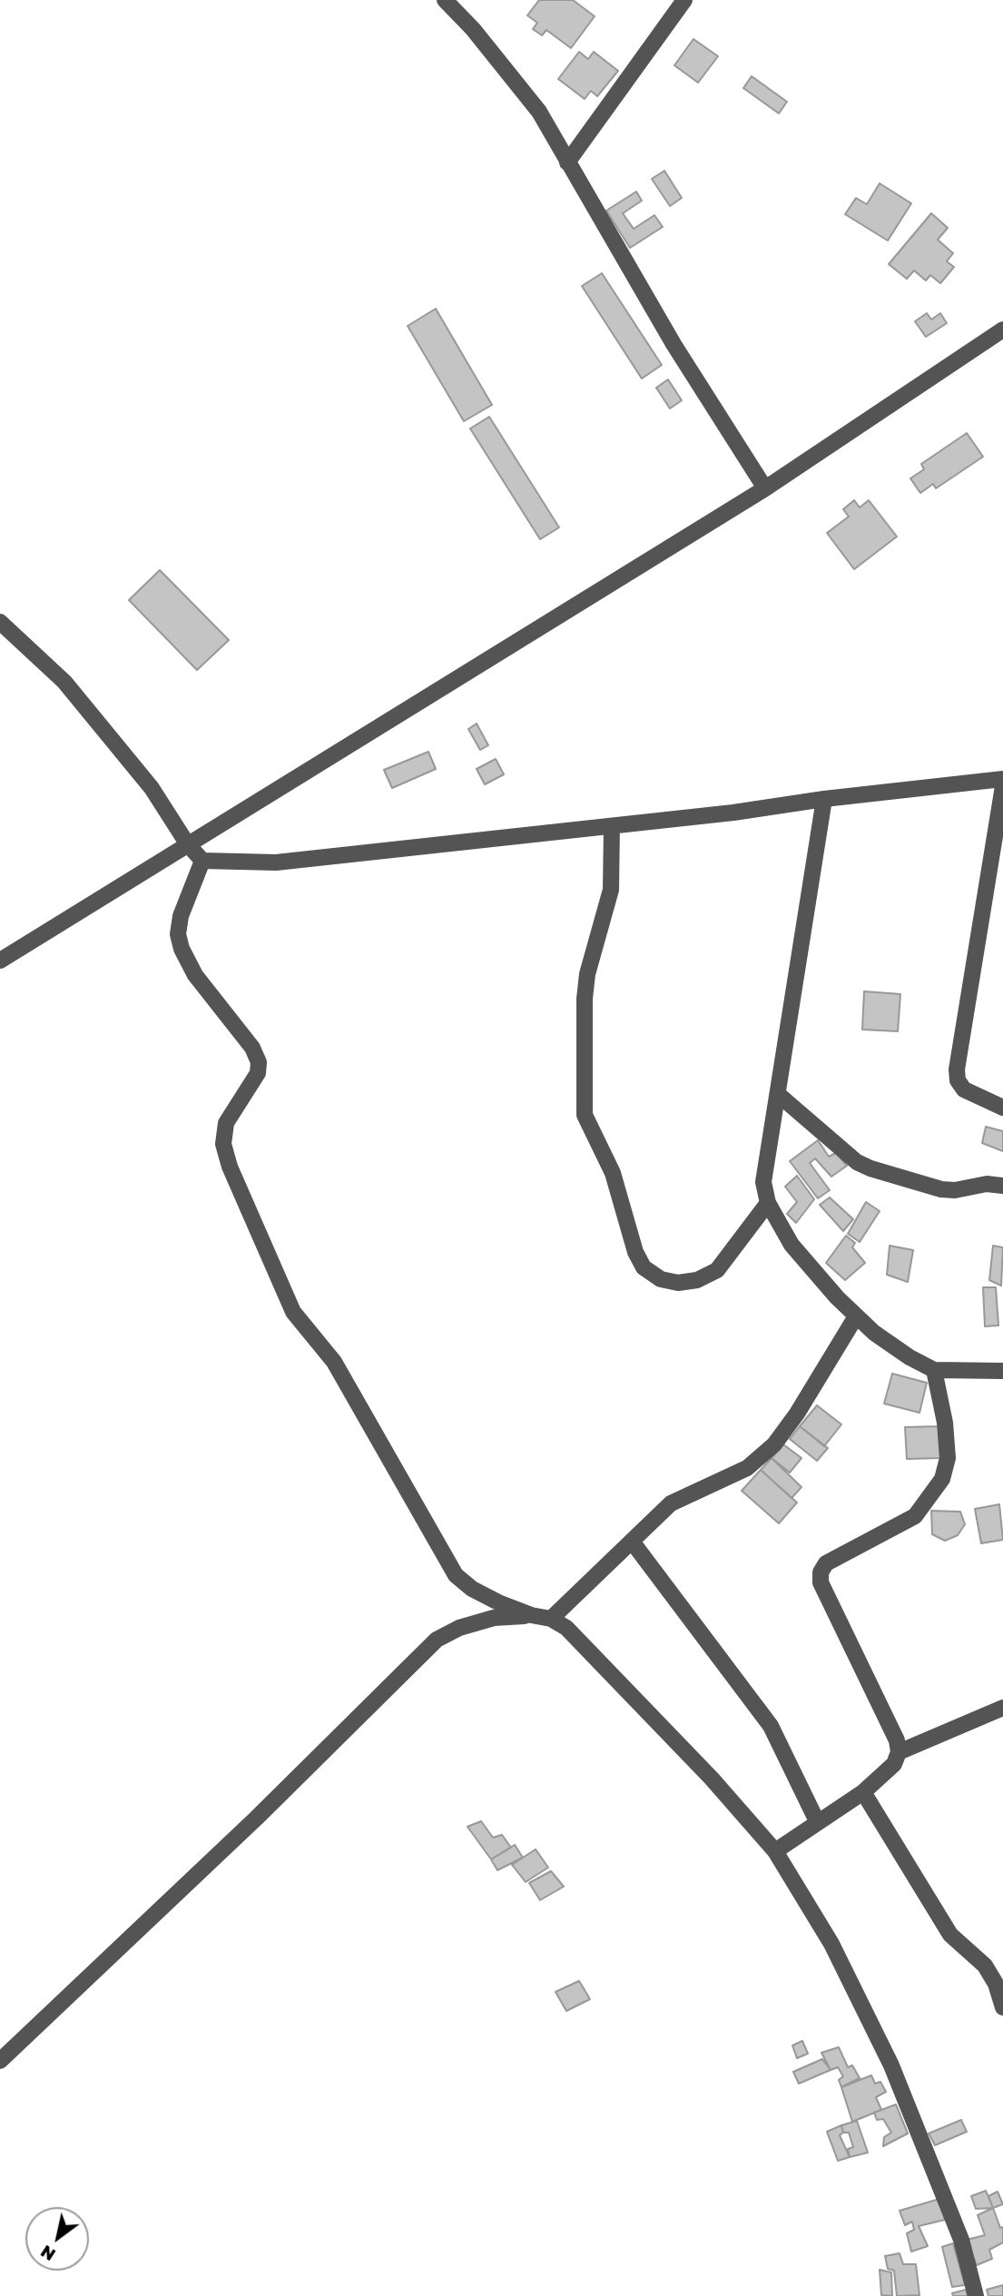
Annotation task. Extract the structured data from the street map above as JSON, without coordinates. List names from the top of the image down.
{
  "north": "bottom left"
}
